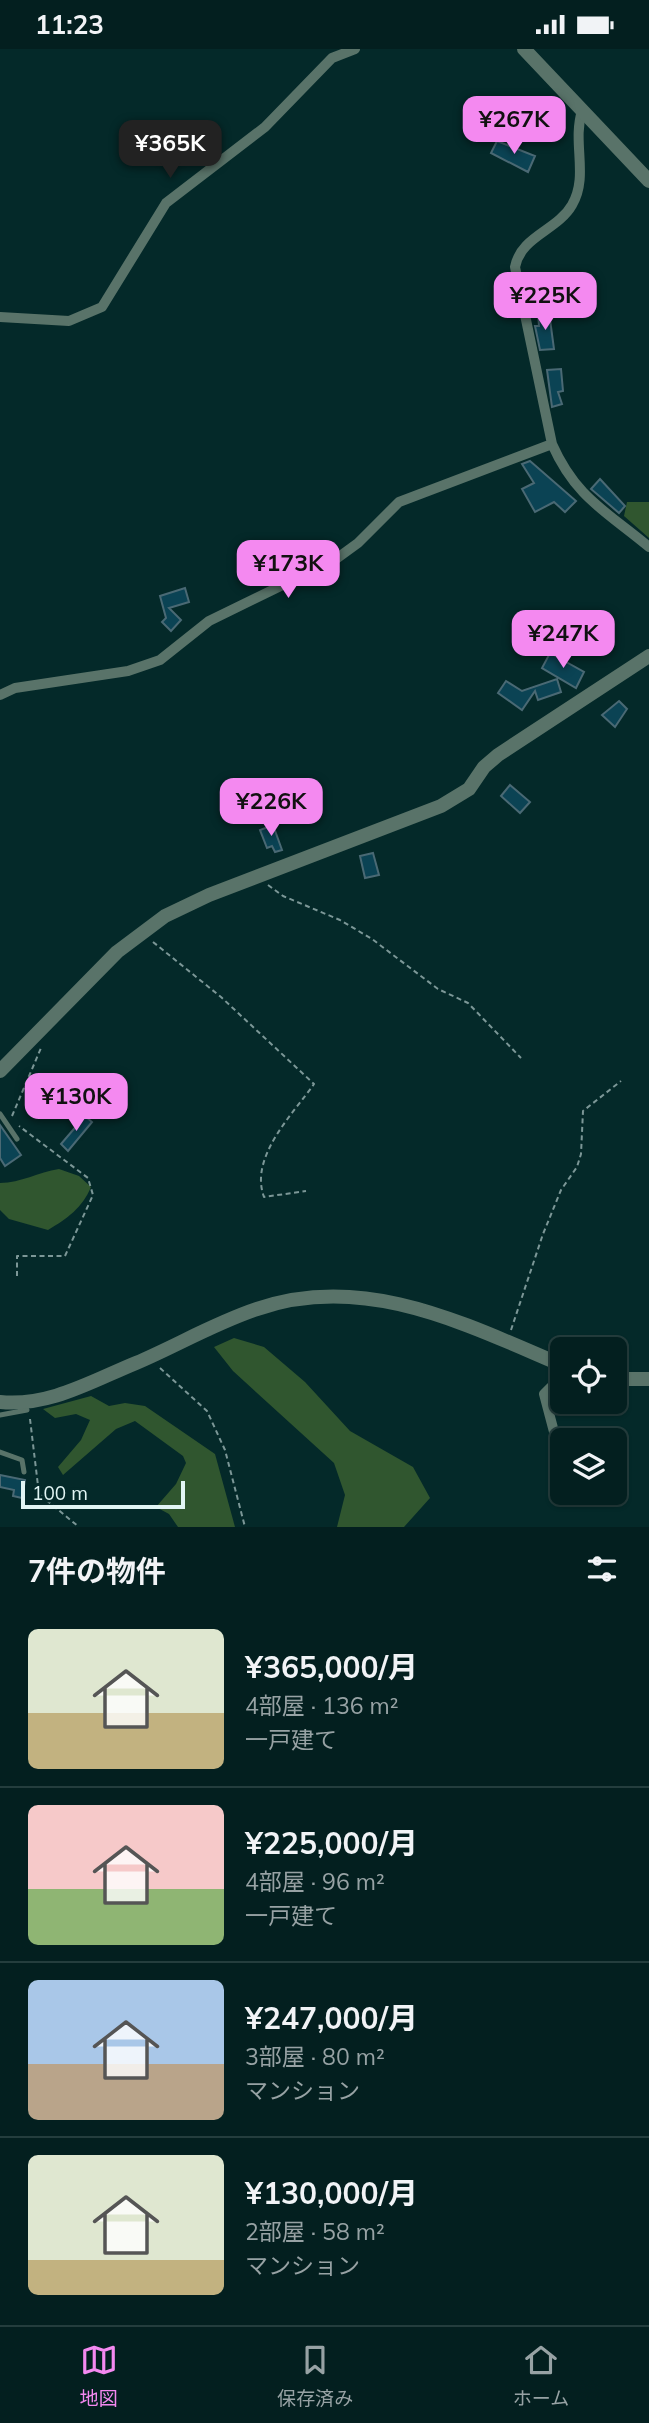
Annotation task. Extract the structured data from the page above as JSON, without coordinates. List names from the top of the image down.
{
  "scale_bar": "100 m",
  "page": {
    "status": "11:23",
    "price": [
      "¥267K",
      "¥365K",
      "¥225K",
      "¥173K",
      "¥247K",
      "¥226K",
      "¥130K"
    ],
    "scale": "100 m",
    "heading": "7件の物件",
    "list": [
      {
        "name": "¥365,000/月",
        "note": "4部屋 · 136 m² · 一戸建て"
      },
      {
        "name": "¥225,000/月",
        "note": "4部屋 · 96 m² · 一戸建て"
      },
      {
        "name": "¥247,000/月",
        "note": "3部屋 · 80 m² · マンション"
      },
      {
        "name": "¥130,000/月",
        "note": "2部屋 · 58 m² · マンション"
      }
    ],
    "tabs": ["地図", "保存済み", "ホーム"]
  }
}
